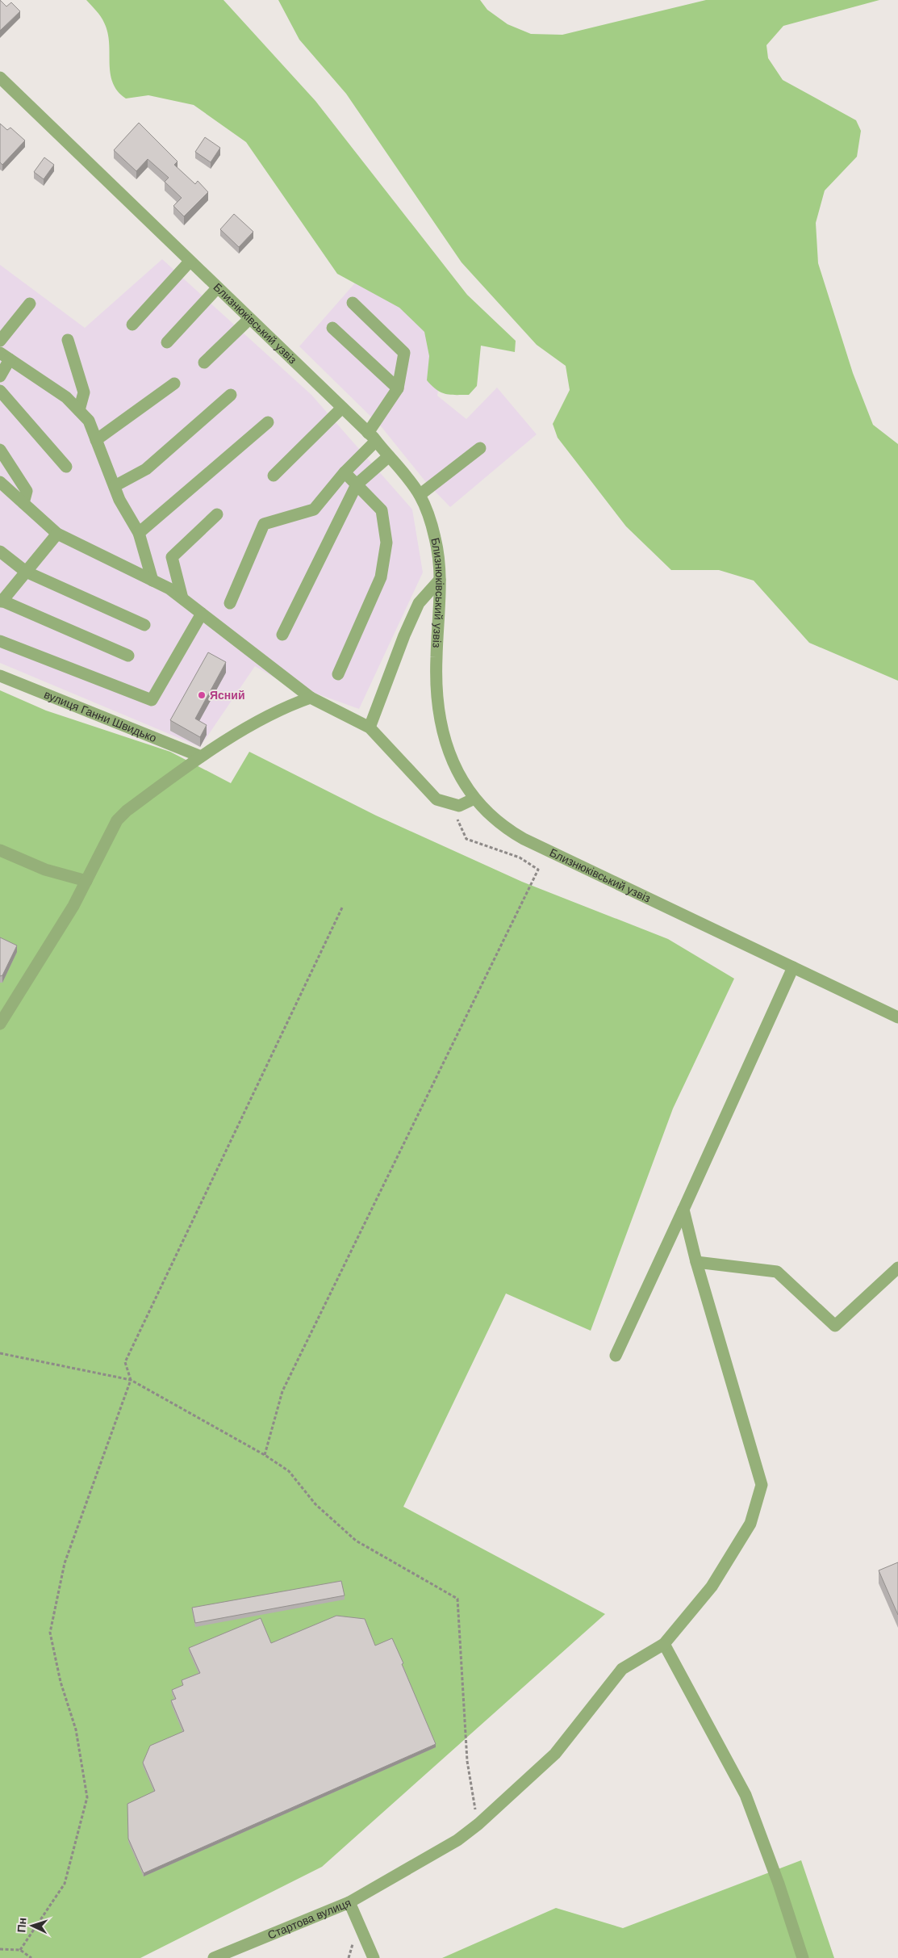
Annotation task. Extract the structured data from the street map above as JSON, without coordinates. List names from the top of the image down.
{
  "streets": {
    "street": ["Близнюківський узвіз", "вулиця Ганни Швидько", "Стартова вулиця"]
  },
  "places": ["Ясний"],
  "north": "left"
}
